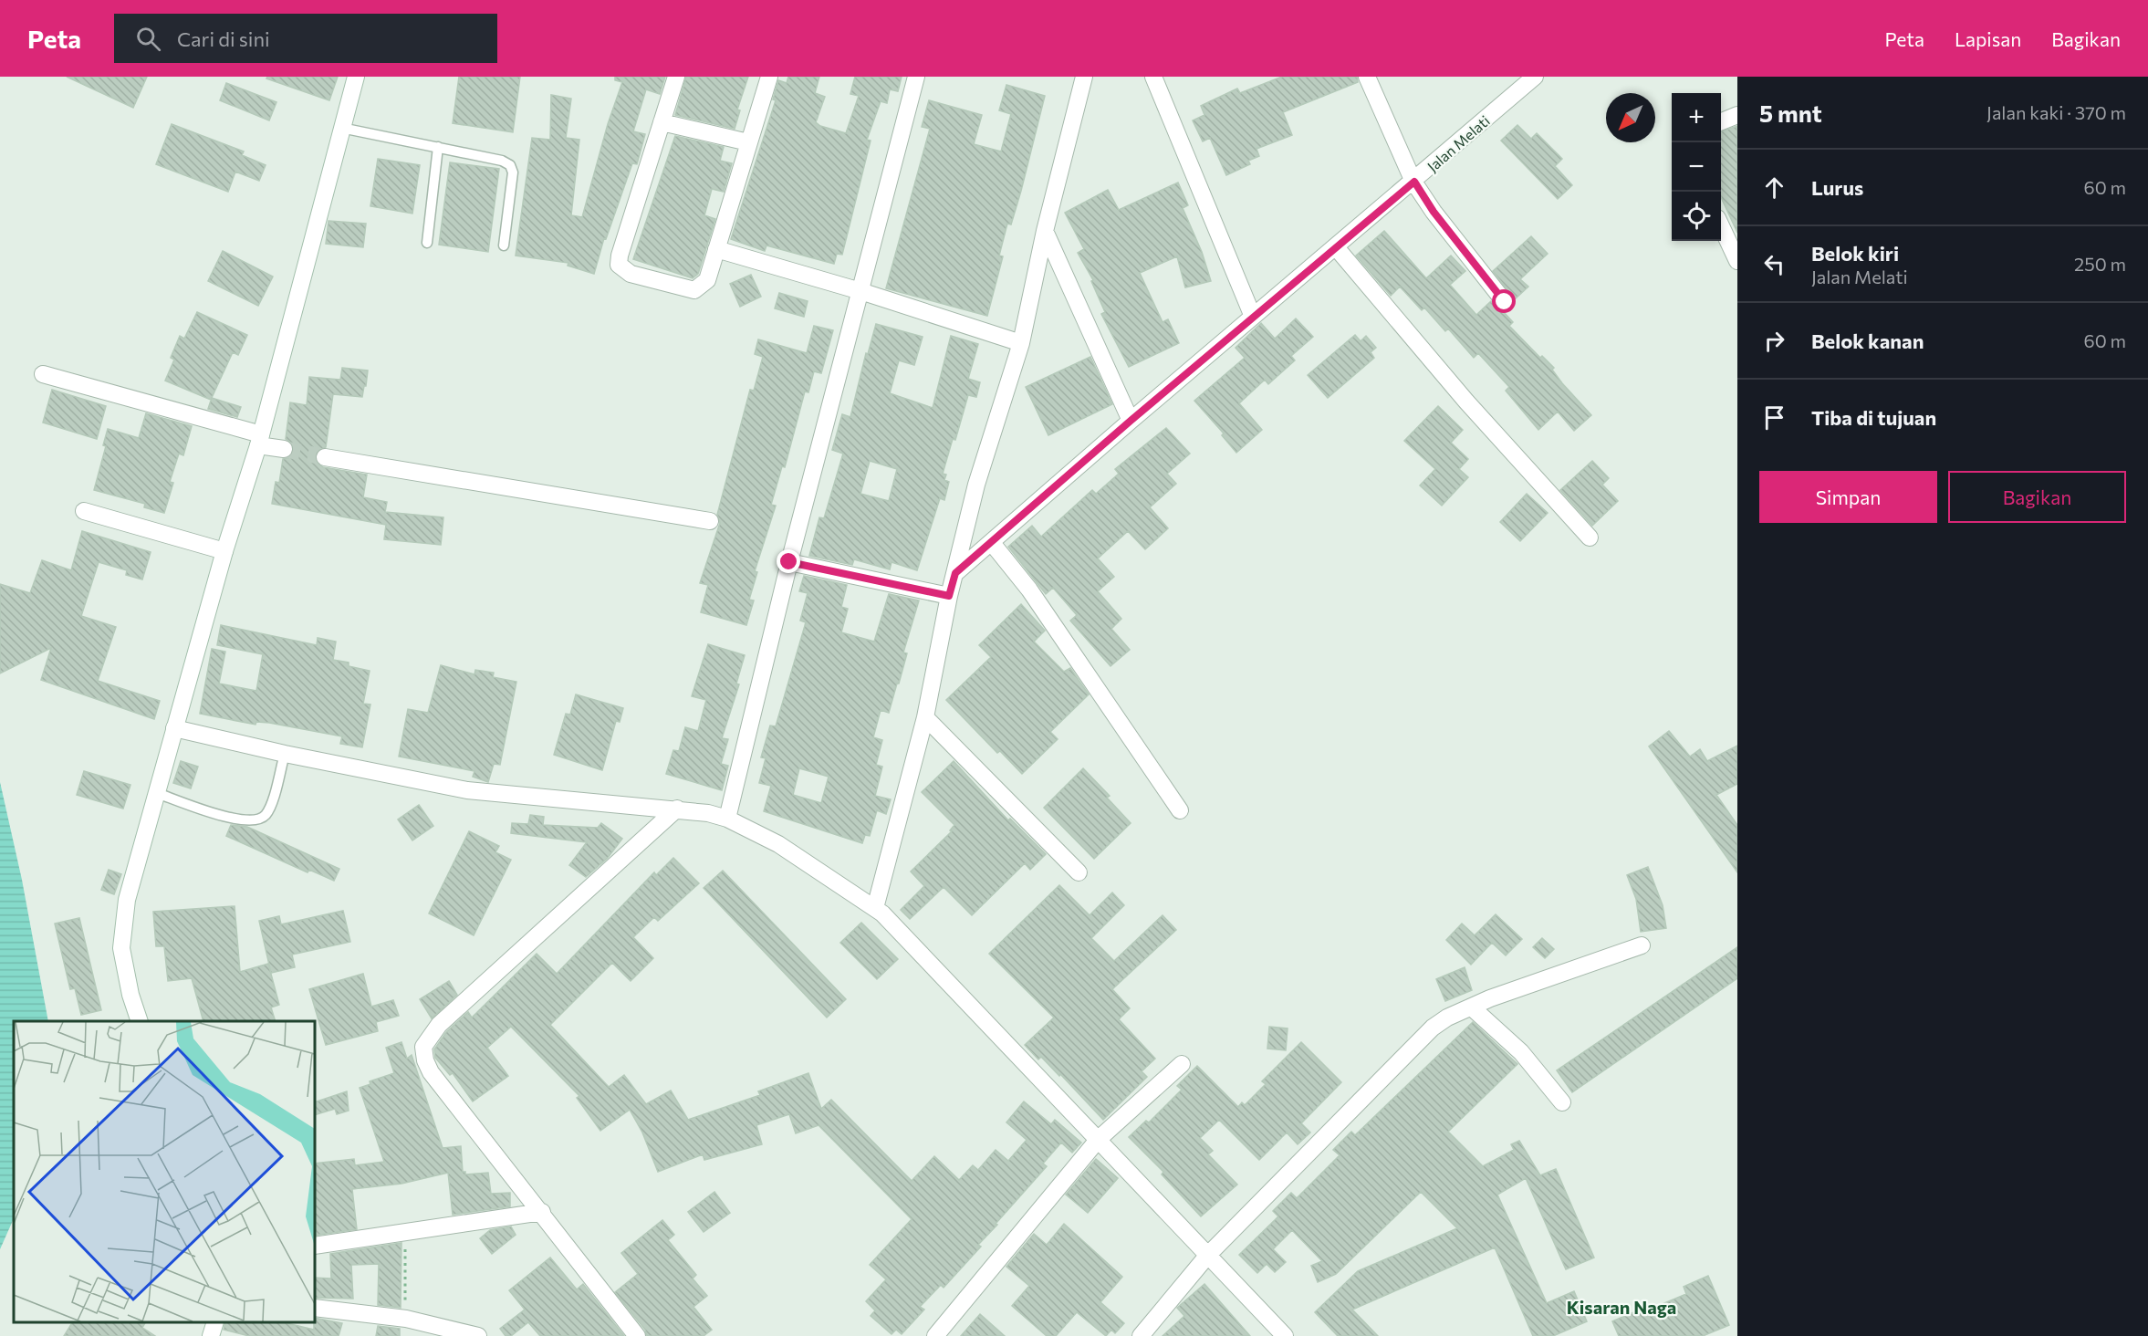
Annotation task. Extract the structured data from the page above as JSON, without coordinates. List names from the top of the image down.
{
  "streets": {
    "street": ["Jalan Melati"]
  },
  "districts": ["Kisaran Naga"],
  "north": "bottom left",
  "page": {
    "header": "Peta",
    "search": "Cari di sini",
    "nav": ["Peta", "Lapisan", "Bagikan"],
    "heading": ["5 mnt", "Jalan kaki · 370 m"],
    "map_buttons": ["+", "−"],
    "list": [
      ["Lurus", "60 m"],
      ["Belok kiri", "Jalan Melati", "250 m"],
      ["Belok kanan", "60 m"],
      "Tiba di tujuan"
    ],
    "buttons": ["Simpan", "Bagikan"]
  }
}
